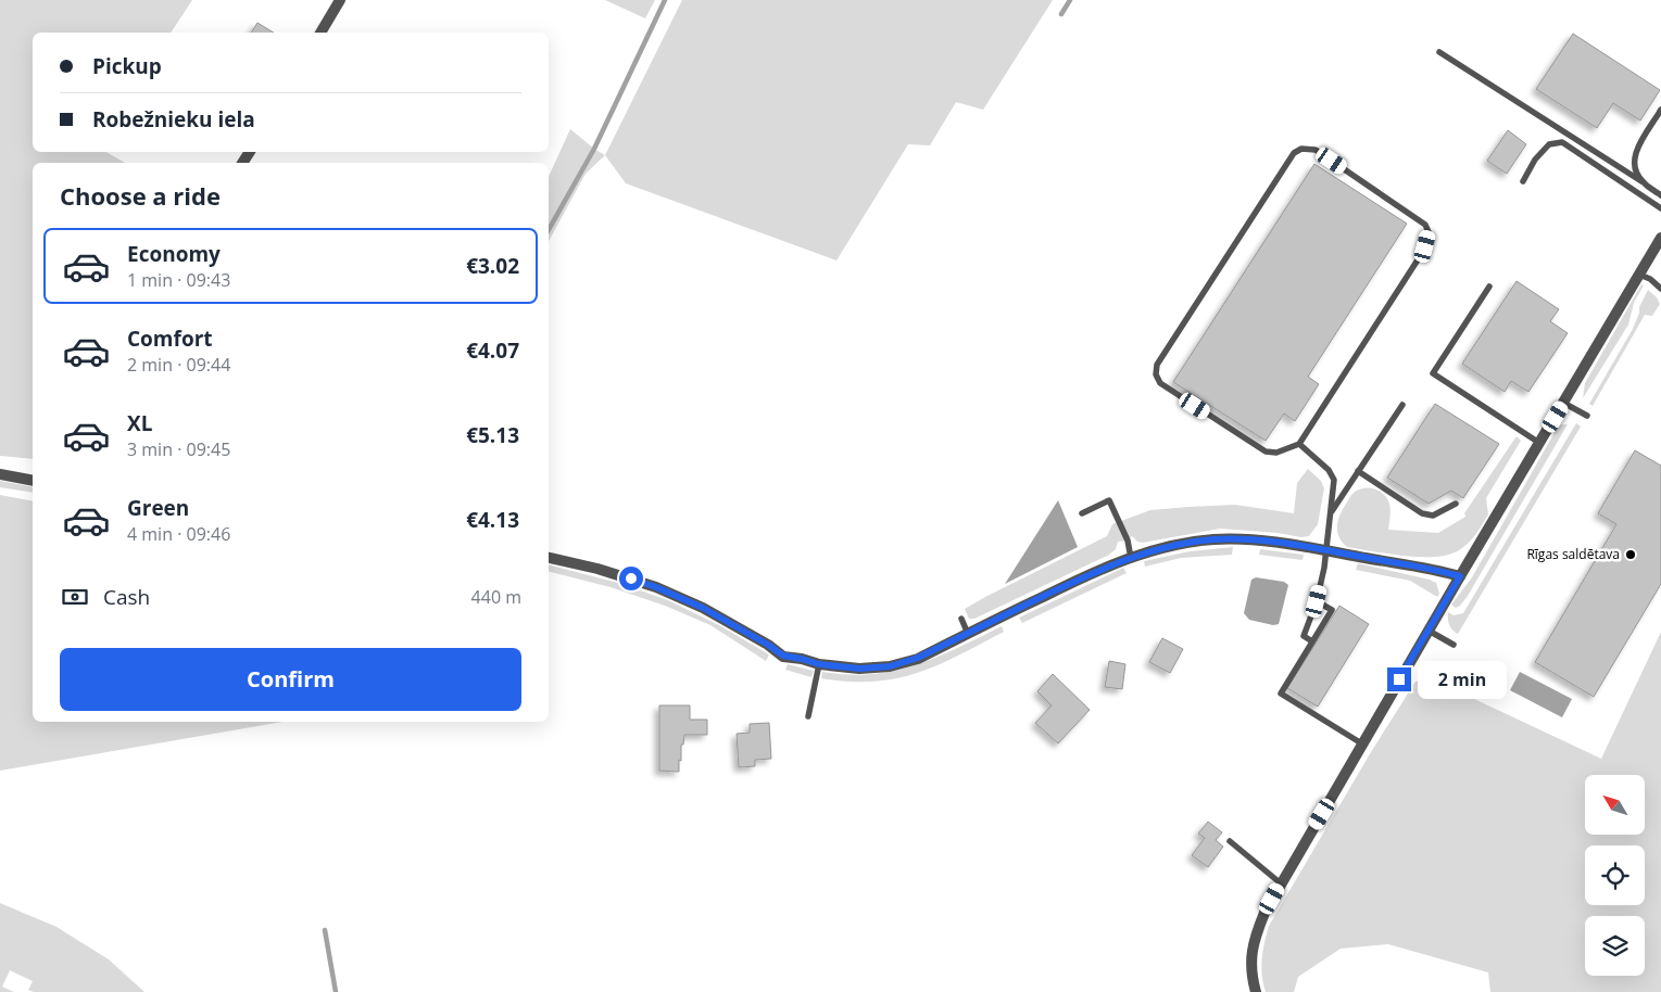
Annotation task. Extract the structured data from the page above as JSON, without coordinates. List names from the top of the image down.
{
  "places": ["Rīgas saldētava"],
  "north": "top left",
  "page": {
    "banner": ["Pickup", "Robežnieku iela"],
    "heading": "Choose a ride",
    "list": [
      {
        "name": "Economy",
        "note": "1 min · 09:43",
        "value": "€3.02"
      },
      {
        "name": "Comfort",
        "note": "2 min · 09:44",
        "value": "€4.07"
      },
      {
        "name": "XL",
        "note": "3 min · 09:45",
        "value": "€5.13"
      },
      {
        "name": "Green",
        "note": "4 min · 09:46",
        "value": "€4.13"
      }
    ],
    "pay": ["Cash", "440 m"],
    "buttons": "Confirm",
    "bubble": "2 min"
  }
}
